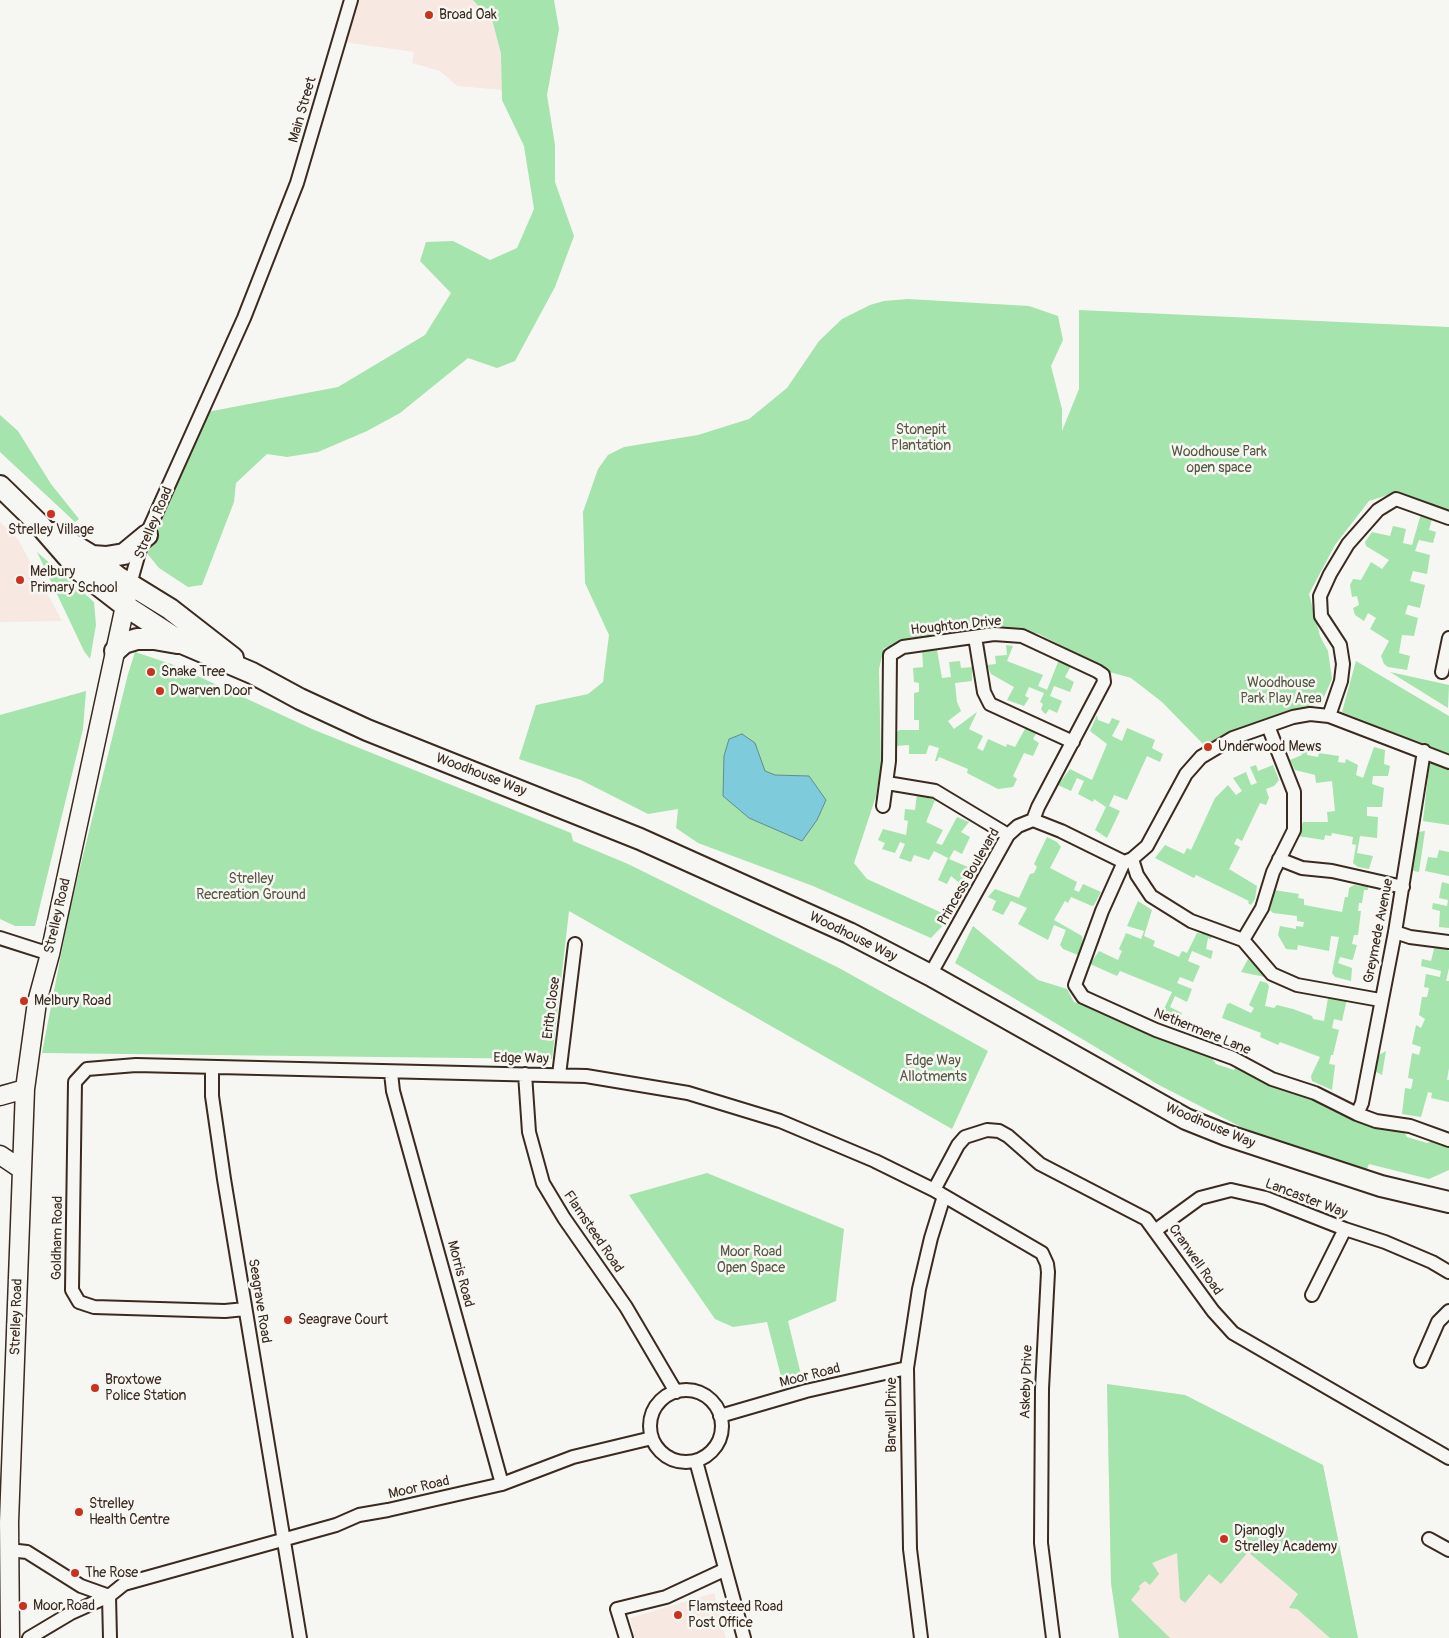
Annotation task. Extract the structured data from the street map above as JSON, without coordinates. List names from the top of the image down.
{
  "streets": {
    "main road": ["Strelley Road", "Woodhouse Way"],
    "street": [
      "Main Street",
      "Houghton Drive",
      "Princess Boulevard",
      "Greymede Avenue",
      "Erith Close",
      "Nethermere Lane",
      "Edge Way",
      "Lancaster Way",
      "Flamsteed Road",
      "Goldham Road",
      "Cranwell Road",
      "Morris Road",
      "Seagrave Road",
      "Moor Road",
      "Askeby Drive",
      "Barwell Drive"
    ]
  },
  "crossings": [
    ["Main Street", "Strelley Road"],
    ["Strelley Road", "Woodhouse Way"],
    ["Houghton Drive", "Princess Boulevard"],
    ["Woodhouse Way", "Princess Boulevard"],
    ["Greymede Avenue", "Nethermere Lane"],
    ["Erith Close", "Edge Way"],
    ["Edge Way", "Flamsteed Road"],
    ["Edge Way", "Goldham Road"],
    ["Edge Way", "Cranwell Road"],
    ["Edge Way", "Morris Road"],
    ["Edge Way", "Seagrave Road"],
    ["Edge Way", "Askeby Drive"],
    ["Edge Way", "Barwell Drive"],
    ["Lancaster Way", "Cranwell Road"],
    ["Flamsteed Road", "Moor Road"],
    ["Goldham Road", "Seagrave Road"],
    ["Cranwell Road", "Askeby Drive"],
    ["Cranwell Road", "Barwell Drive"],
    ["Morris Road", "Moor Road"],
    ["Seagrave Road", "Moor Road"],
    ["Moor Road", "Barwell Drive"],
    ["Askeby Drive", "Barwell Drive"]
  ],
  "parks": [
    "Stonepit Plantation",
    "Woodhouse Park open space",
    "Woodhouse Park Play Area",
    "Strelley Recreation Ground",
    "Edge Way Allotments",
    "Moor Road Open Space"
  ],
  "places": [
    "Broad Oak",
    "Strelley Village",
    "Melbury Primary School",
    "Snake Tree",
    "Dwarven Door",
    "Underwood Mews",
    "Melbury Road",
    "Seagrave Court",
    "Broxtowe Police Station",
    "Strelley Health Centre",
    "Djanogly Strelley Academy",
    "The Rose",
    "Moor Road",
    "Flamsteed Road Post Office"
  ]
}
